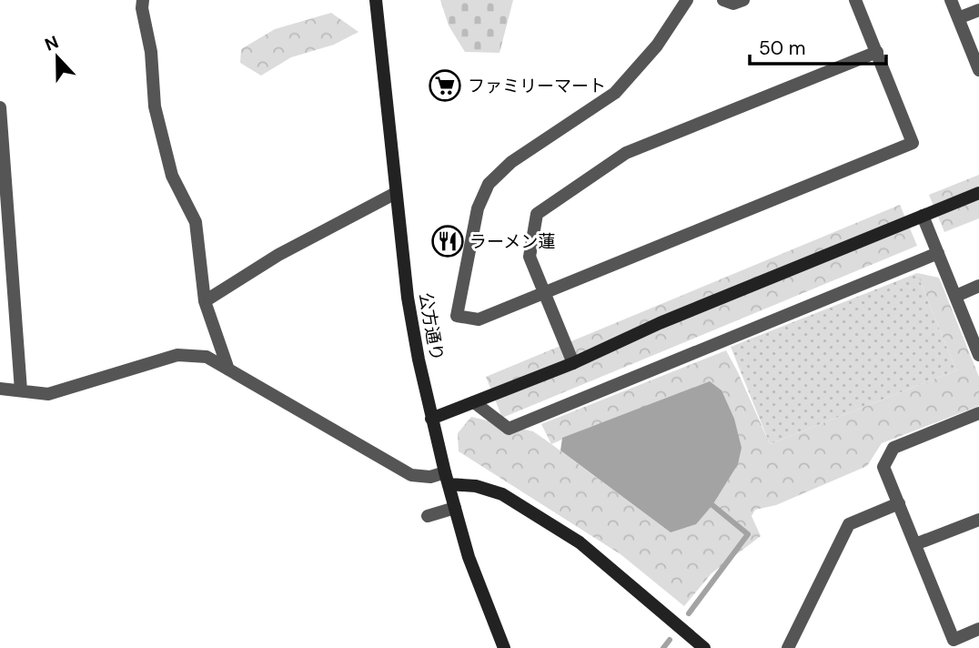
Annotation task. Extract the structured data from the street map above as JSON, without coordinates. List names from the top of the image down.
{
  "streets": {
    "street": ["公方通り"]
  },
  "places": {
    "supermarket": ["ファミリーマート"],
    "restaurant": ["ラーメン蓮"]
  },
  "scale_bar": "50 m",
  "north": "top"
}
